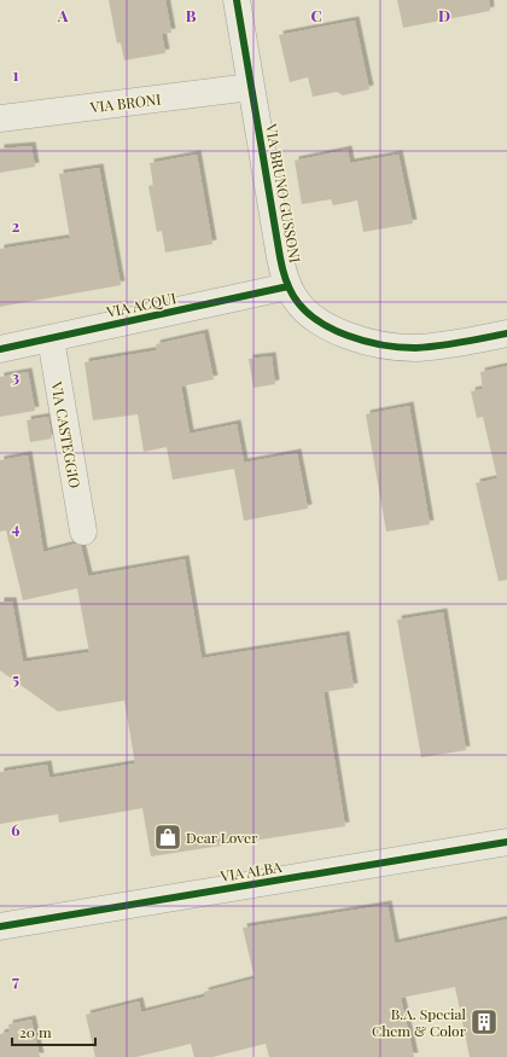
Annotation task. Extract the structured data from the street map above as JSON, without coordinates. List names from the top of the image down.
{
  "streets": {
    "street": [
      "VIA BRONI",
      "VIA BRUNO GUSSONI",
      "VIA ACQUI",
      "VIA CASTEGGIO",
      "VIA ALBA"
    ]
  },
  "crossings": [
    ["VIA BRONI", "VIA BRUNO GUSSONI"],
    ["VIA BRUNO GUSSONI", "VIA ACQUI"],
    ["VIA ACQUI", "VIA CASTEGGIO"]
  ],
  "places": {
    "shop": ["Dear Lover"],
    "building": ["B.A. Special Chem & Color"]
  },
  "scale_bar": "20 m",
  "grid": {
    "columns": [
      "A",
      "B",
      "C",
      "D"
    ],
    "rows": [
      "1",
      "2",
      "3",
      "4",
      "5",
      "6",
      "7"
    ]
  }
}
